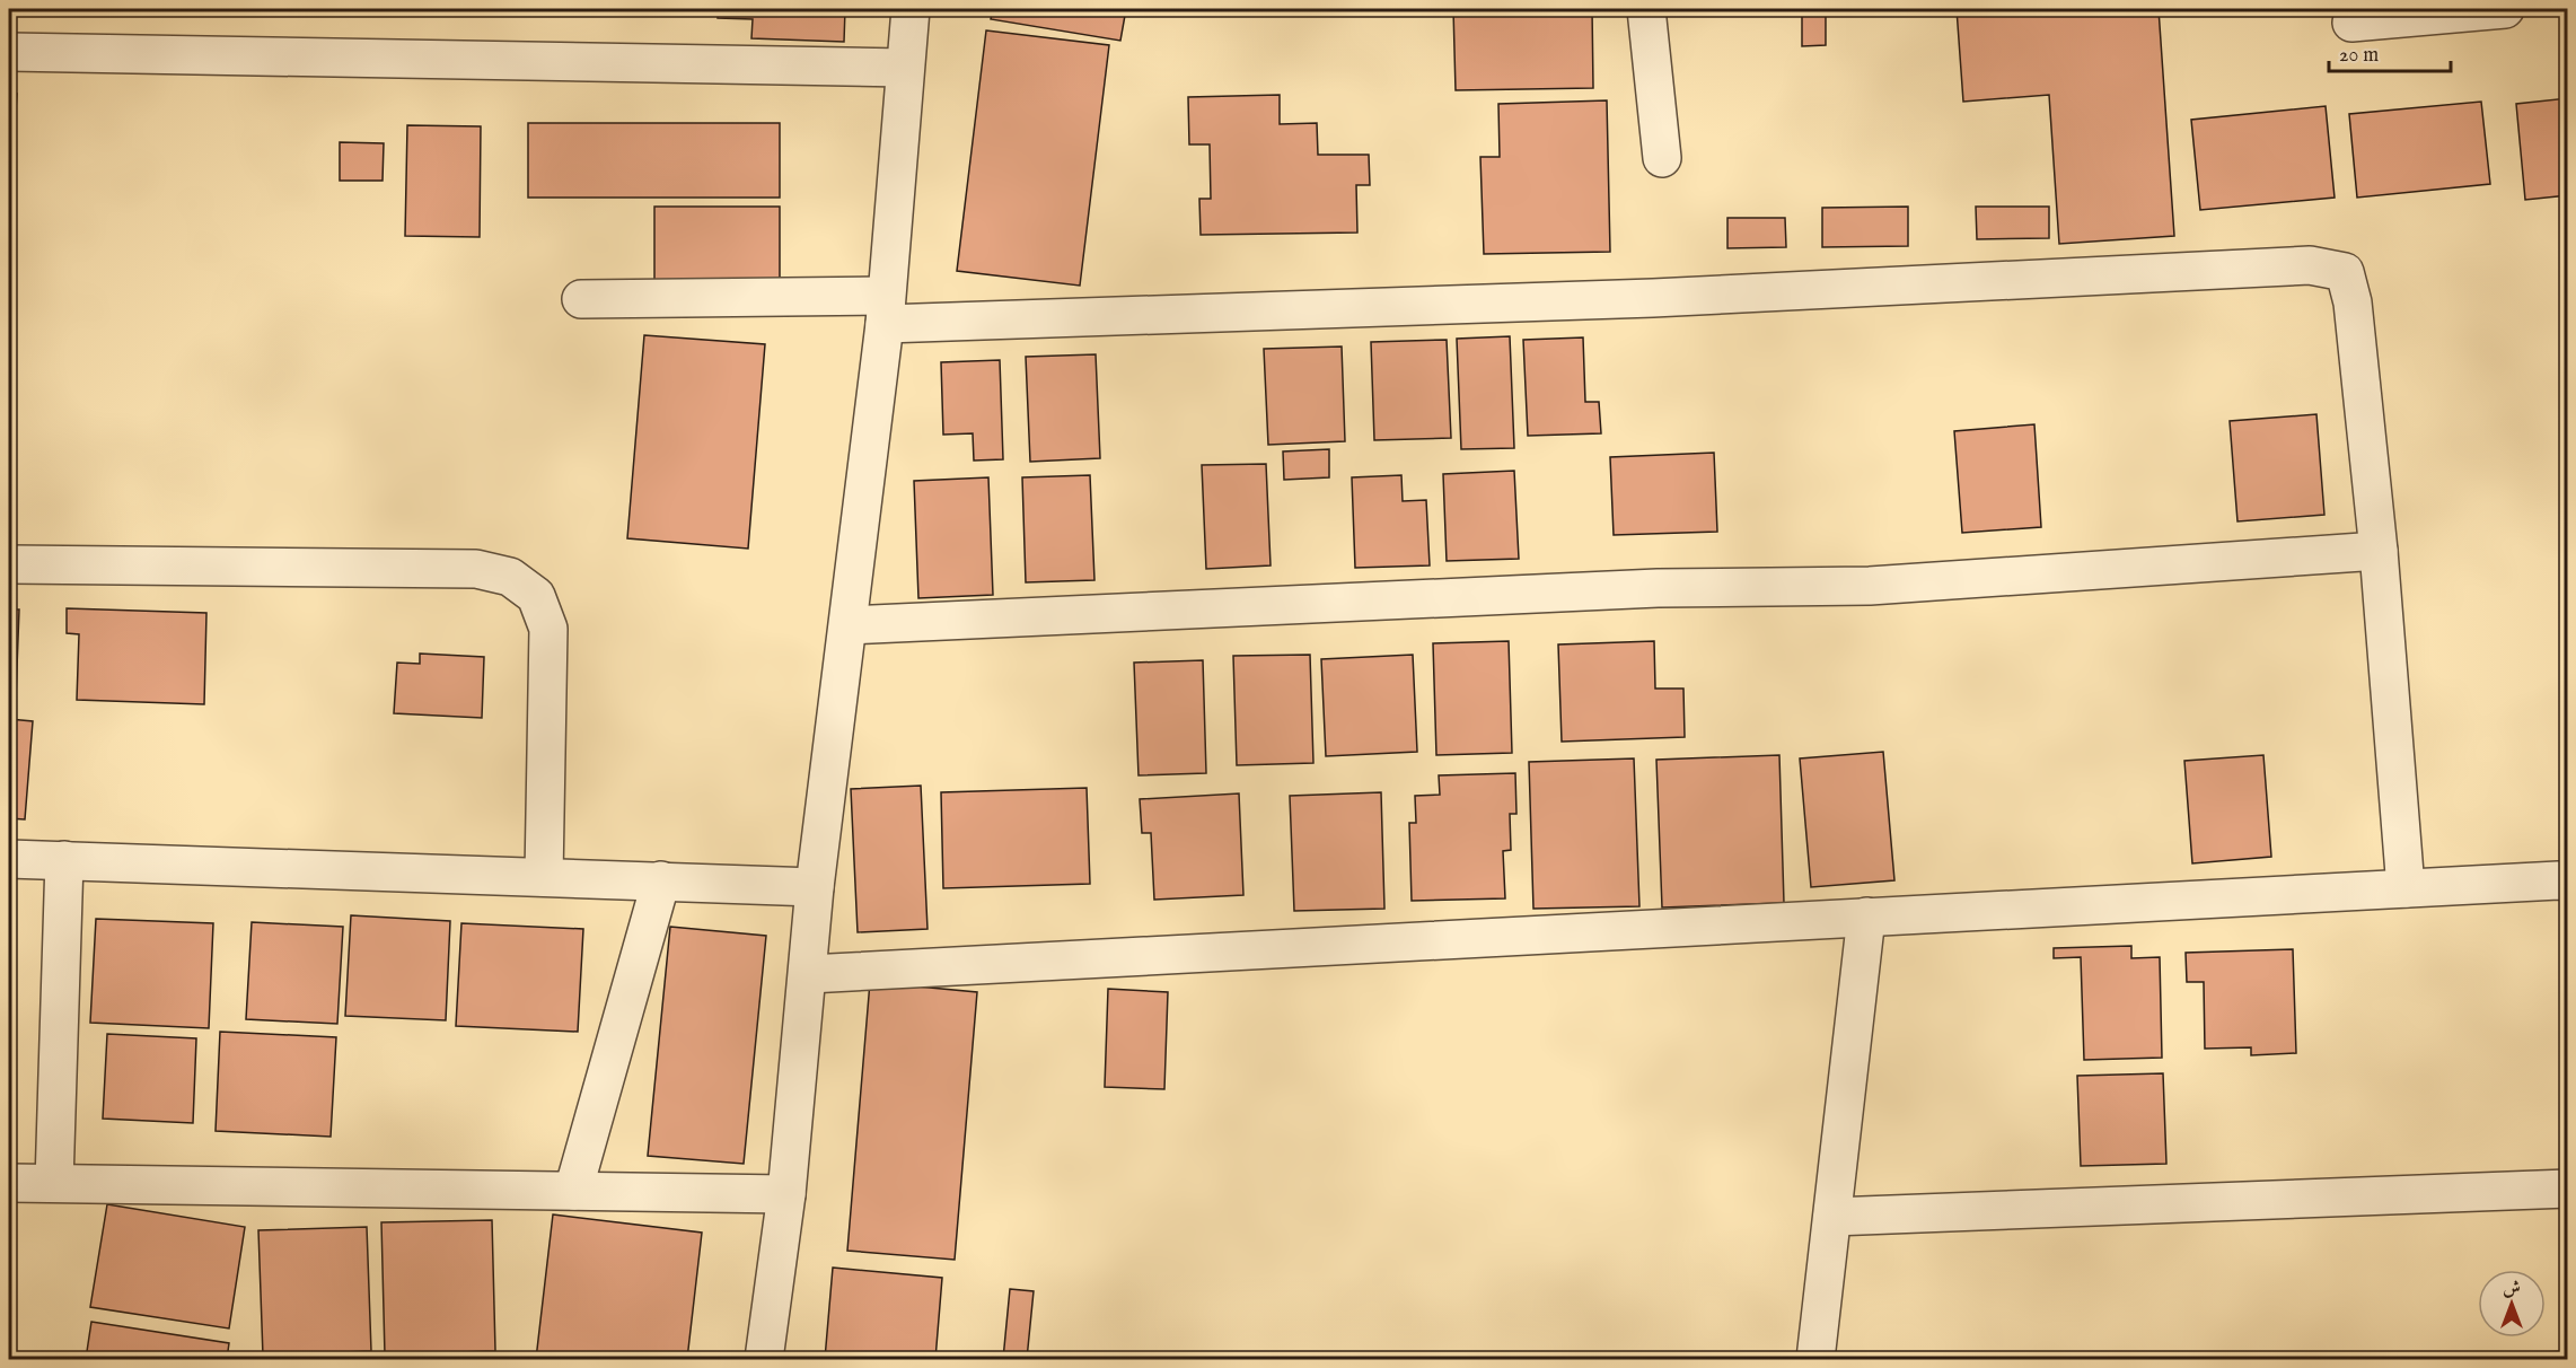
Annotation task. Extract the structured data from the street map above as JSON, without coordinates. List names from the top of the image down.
{
  "scale_bar": "20 m",
  "north": "top"
}
